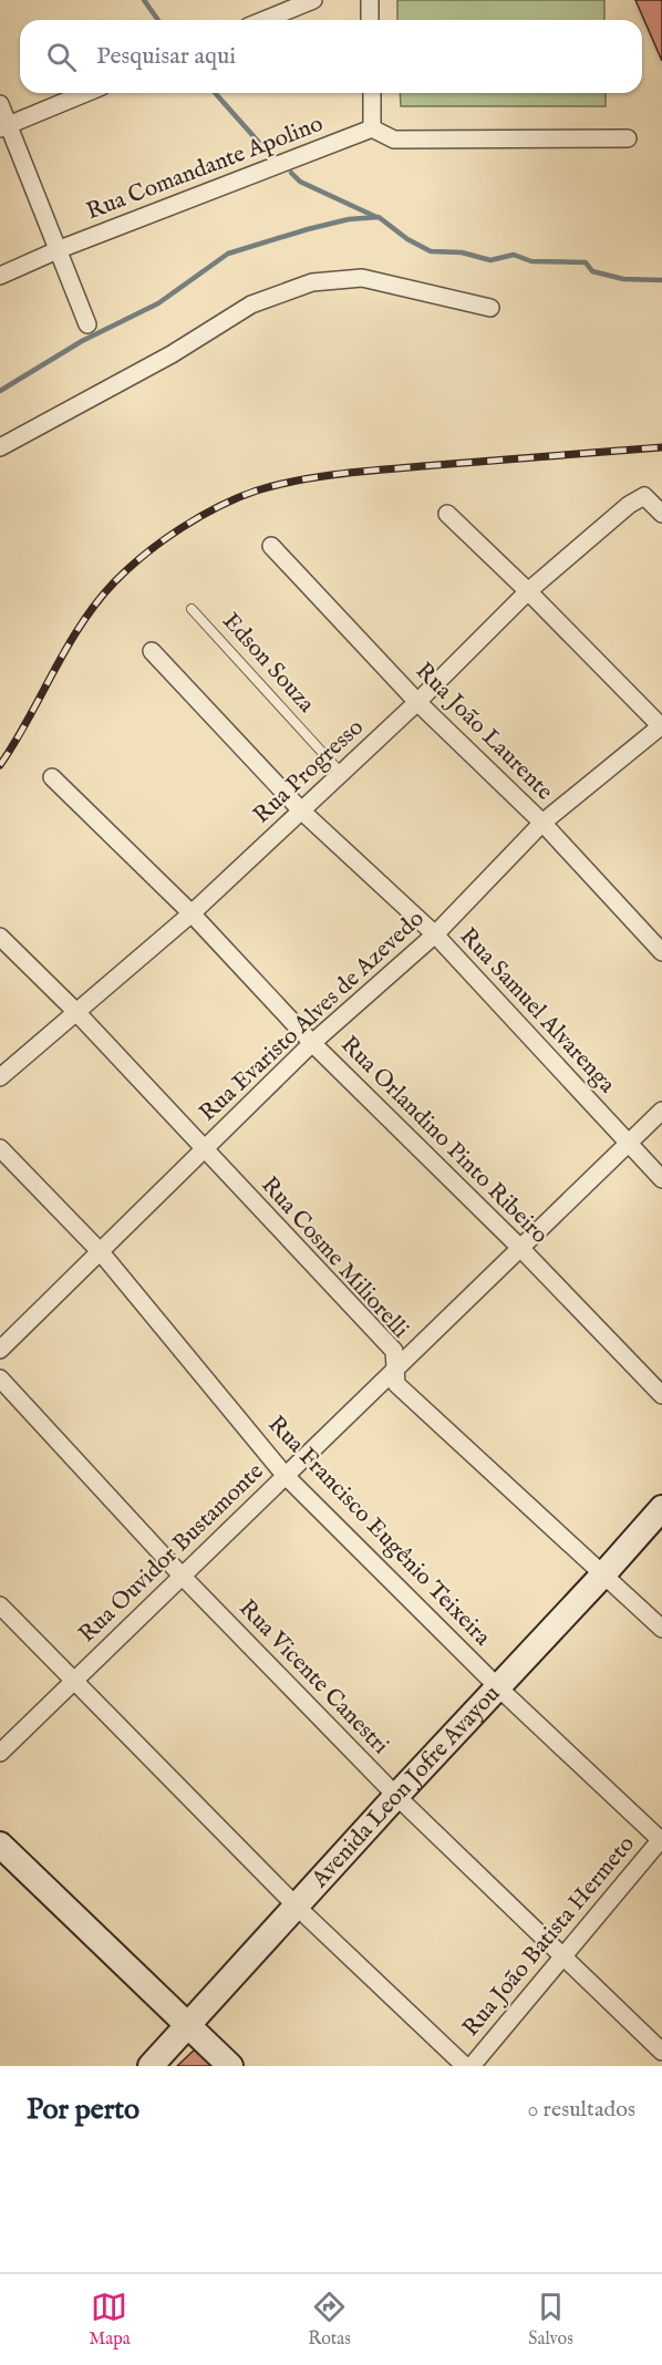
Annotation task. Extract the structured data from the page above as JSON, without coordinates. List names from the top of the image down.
{
  "streets": {
    "street": [
      "Rua Comandante Apolino",
      "Rua João Laurente",
      "Rua Progresso",
      "Rua Samuel Alvarenga",
      "Rua Evaristo Alves de Azevedo",
      "Rua Orlandino Pinto Ribeiro",
      "Rua Cosme Miliorelli",
      "Rua Francisco Eugênio Teixeira",
      "Rua Ouvidor Bustamonte",
      "Rua Vicente Canestri",
      "Avenida Leon Jofre Avayou",
      "Rua João Batista Hermeto"
    ],
    "lane": ["Edson Souza"]
  },
  "crossings": [
    ["Edson Souza", "Rua Progresso"],
    ["Rua João Laurente", "Rua Progresso"],
    ["Rua João Laurente", "Rua Evaristo Alves de Azevedo"],
    ["Rua Progresso", "Rua Samuel Alvarenga"],
    ["Rua Progresso", "Rua Orlandino Pinto Ribeiro"],
    ["Rua Progresso", "Rua Cosme Miliorelli"],
    ["Rua Samuel Alvarenga", "Rua Evaristo Alves de Azevedo"],
    ["Rua Samuel Alvarenga", "Rua Ouvidor Bustamonte"],
    ["Rua Evaristo Alves de Azevedo", "Rua Orlandino Pinto Ribeiro"],
    ["Rua Evaristo Alves de Azevedo", "Rua Cosme Miliorelli"],
    ["Rua Evaristo Alves de Azevedo", "Rua Francisco Eugênio Teixeira"],
    ["Rua Orlandino Pinto Ribeiro", "Rua Ouvidor Bustamonte"],
    ["Rua Cosme Miliorelli", "Rua Ouvidor Bustamonte"],
    ["Rua Cosme Miliorelli", "Avenida Leon Jofre Avayou"],
    ["Rua Francisco Eugênio Teixeira", "Rua Ouvidor Bustamonte"],
    ["Rua Francisco Eugênio Teixeira", "Avenida Leon Jofre Avayou"],
    ["Rua Francisco Eugênio Teixeira", "Rua João Batista Hermeto"],
    ["Rua Ouvidor Bustamonte", "Rua Vicente Canestri"],
    ["Rua Vicente Canestri", "Avenida Leon Jofre Avayou"],
    ["Rua Vicente Canestri", "Rua João Batista Hermeto"]
  ],
  "page": {
    "search": "Pesquisar aqui",
    "heading": ["Por perto", "0 resultados"],
    "nav": ["Mapa", "Rotas", "Salvos"]
  }
}
